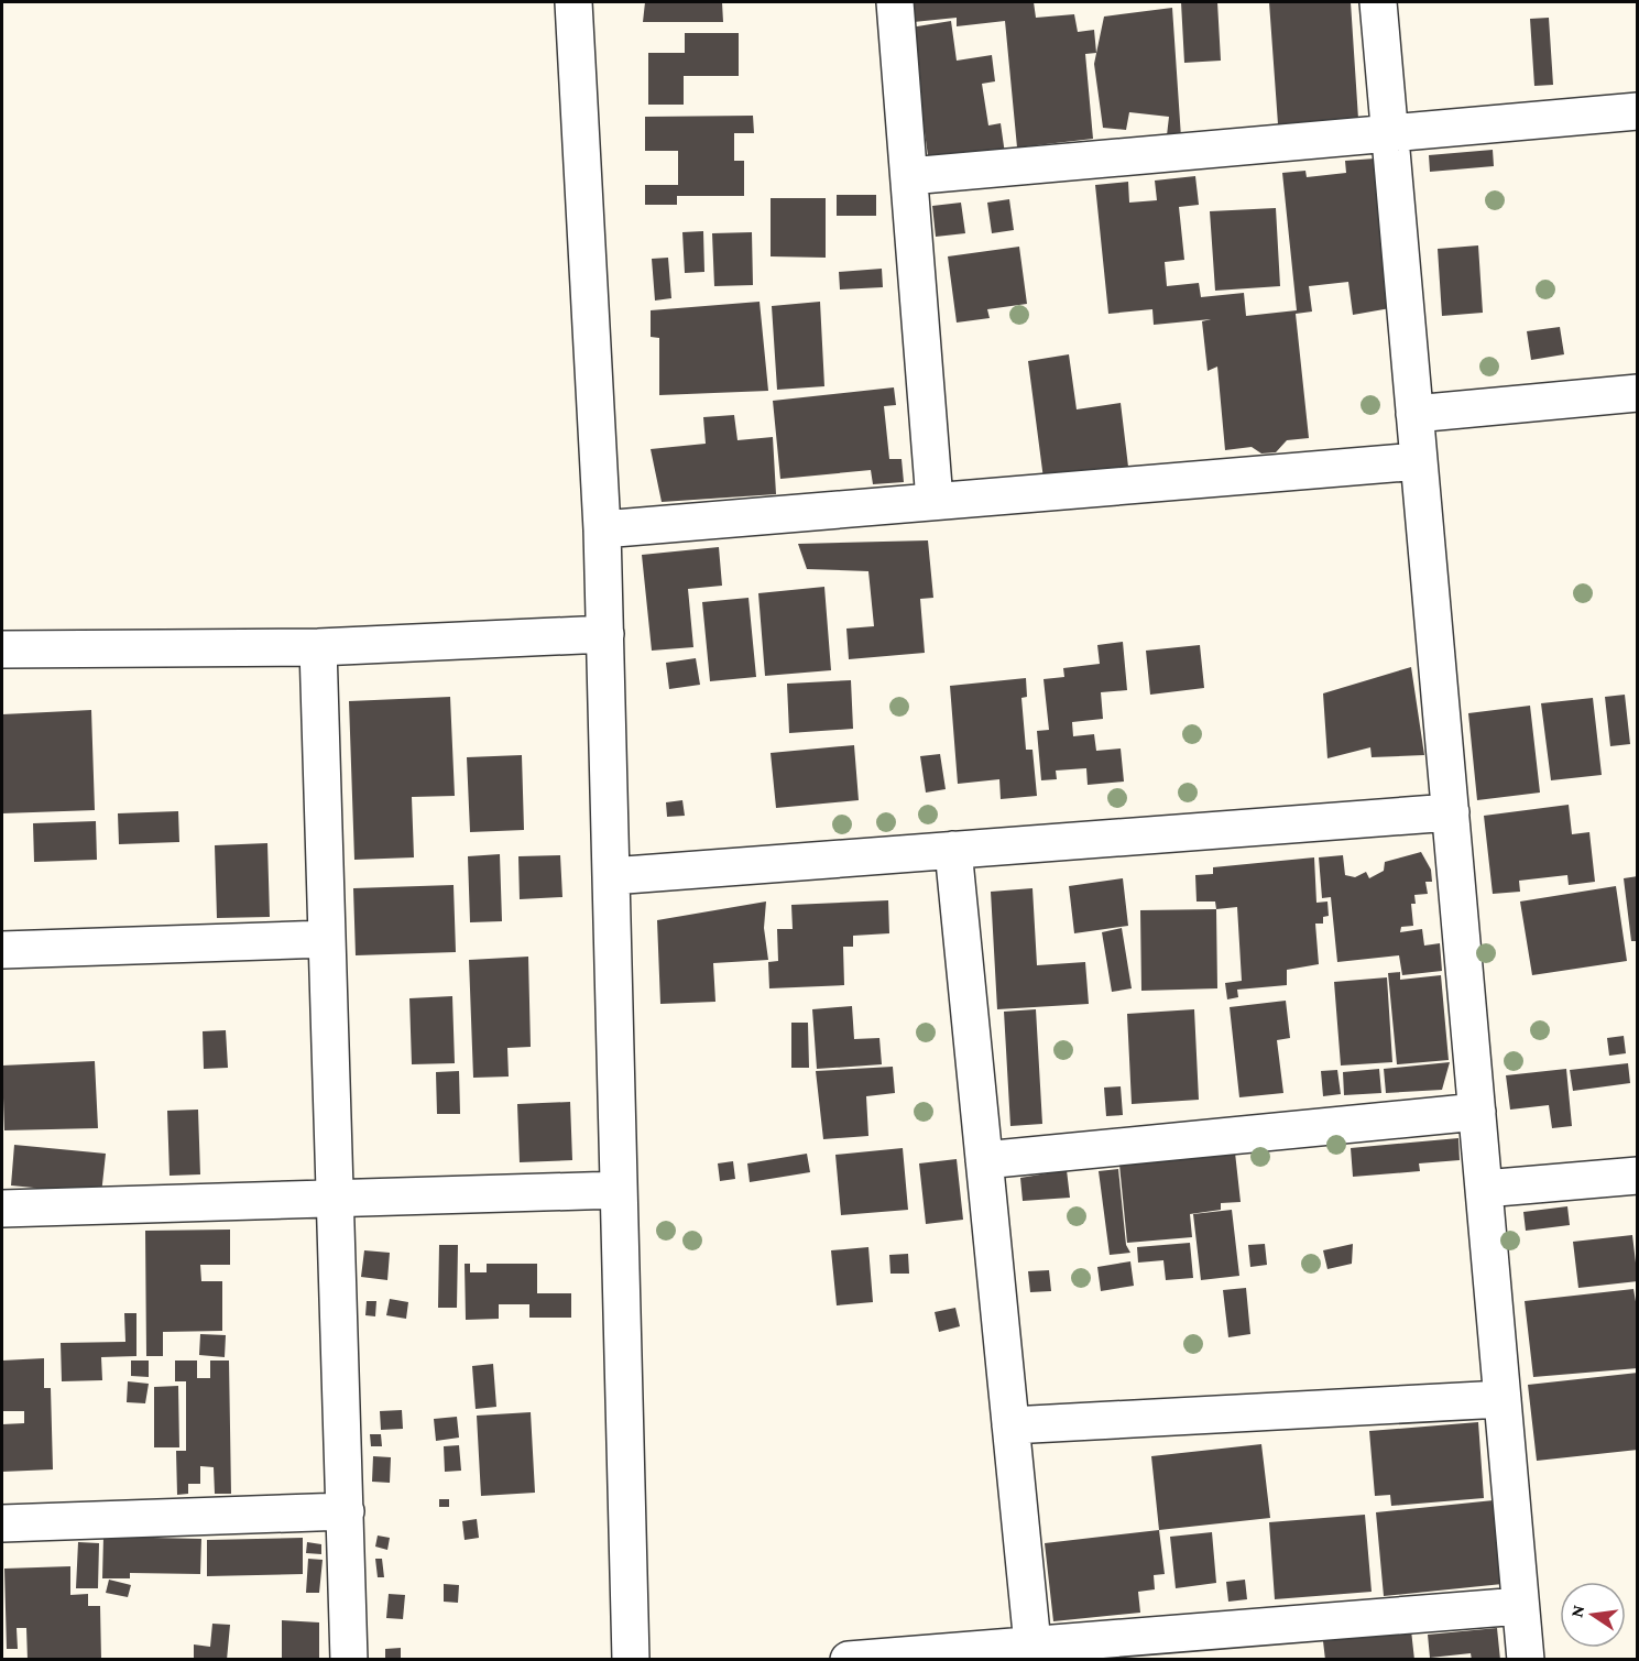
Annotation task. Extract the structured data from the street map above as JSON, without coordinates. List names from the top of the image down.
{
  "north": "left"
}
